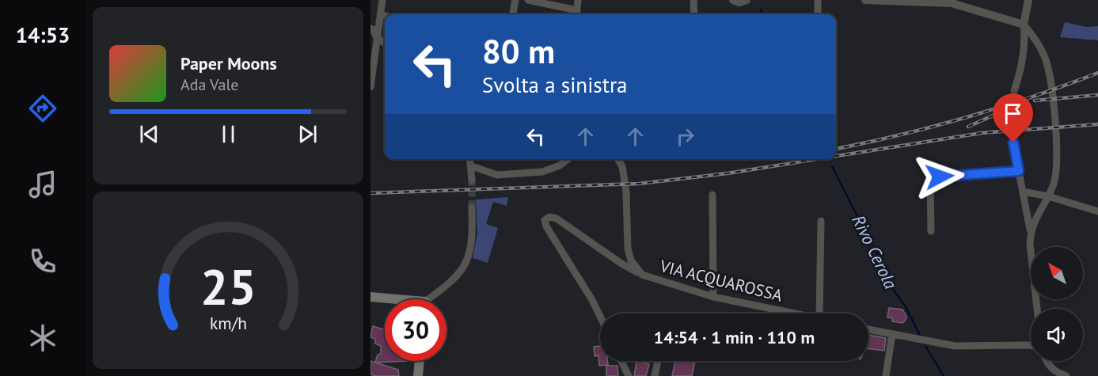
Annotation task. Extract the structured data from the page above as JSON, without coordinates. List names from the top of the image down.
{
  "streets": {
    "street": ["VIA ACQUAROSSA"]
  },
  "water": ["Rivo Cerola"],
  "north": "top left",
  "page": {
    "tabs": "14:53",
    "turn": ["80 m", "Svolta a sinistra"],
    "song": ["Paper Moons", "Ada Vale"],
    "limit": "30",
    "trip": "14:54 · 1 min · 110 m",
    "gauge": ["25", "km/h"]
  }
}
